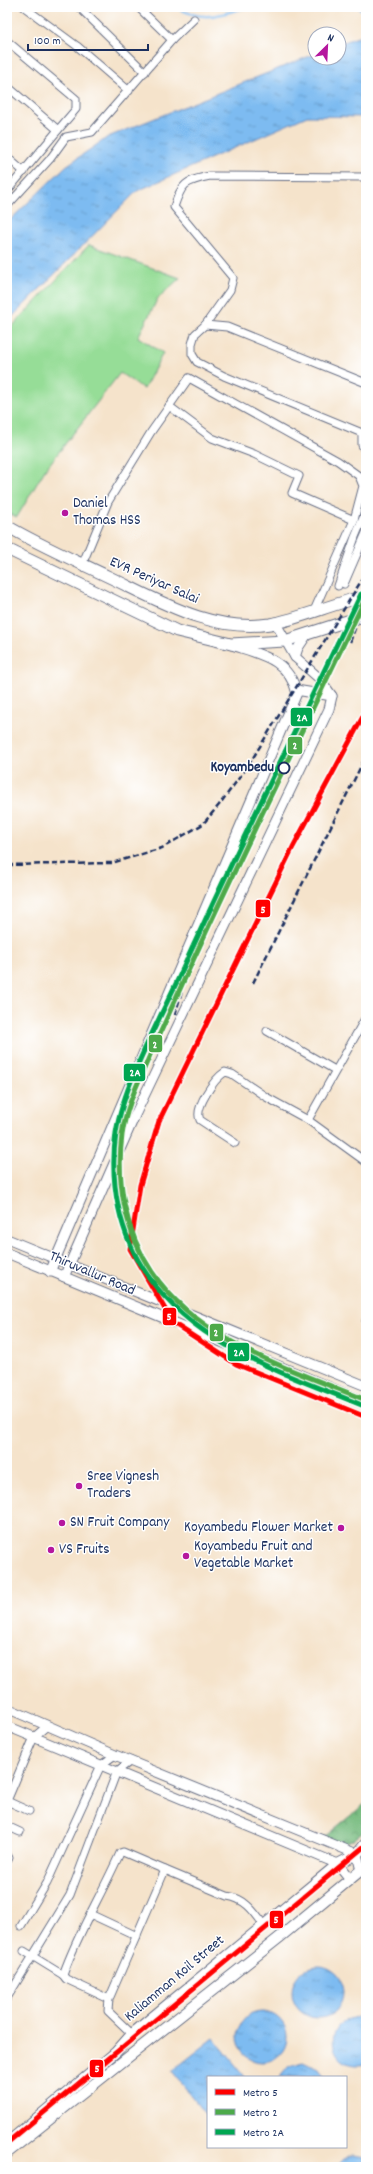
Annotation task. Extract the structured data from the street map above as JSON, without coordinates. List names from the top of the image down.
{
  "streets": {
    "main road": ["EVR Periyar Salai", "Kaliamman Koil Street"],
    "street": ["Thiruvallur Road"]
  },
  "places": [
    "Daniel Thomas HSS",
    "Koyambedu",
    "Sree Vignesh Traders",
    "SN Fruit Company",
    "Koyambedu Flower Market",
    "VS Fruits",
    "Koyambedu Fruit and Vegetable Market"
  ],
  "lines": ["metro line 2A", "metro line 2", "metro line 5"],
  "legend": ["Metro 5", "Metro 2", "Metro 2A"],
  "scale_bar": "100 m",
  "north": "top right"
}
